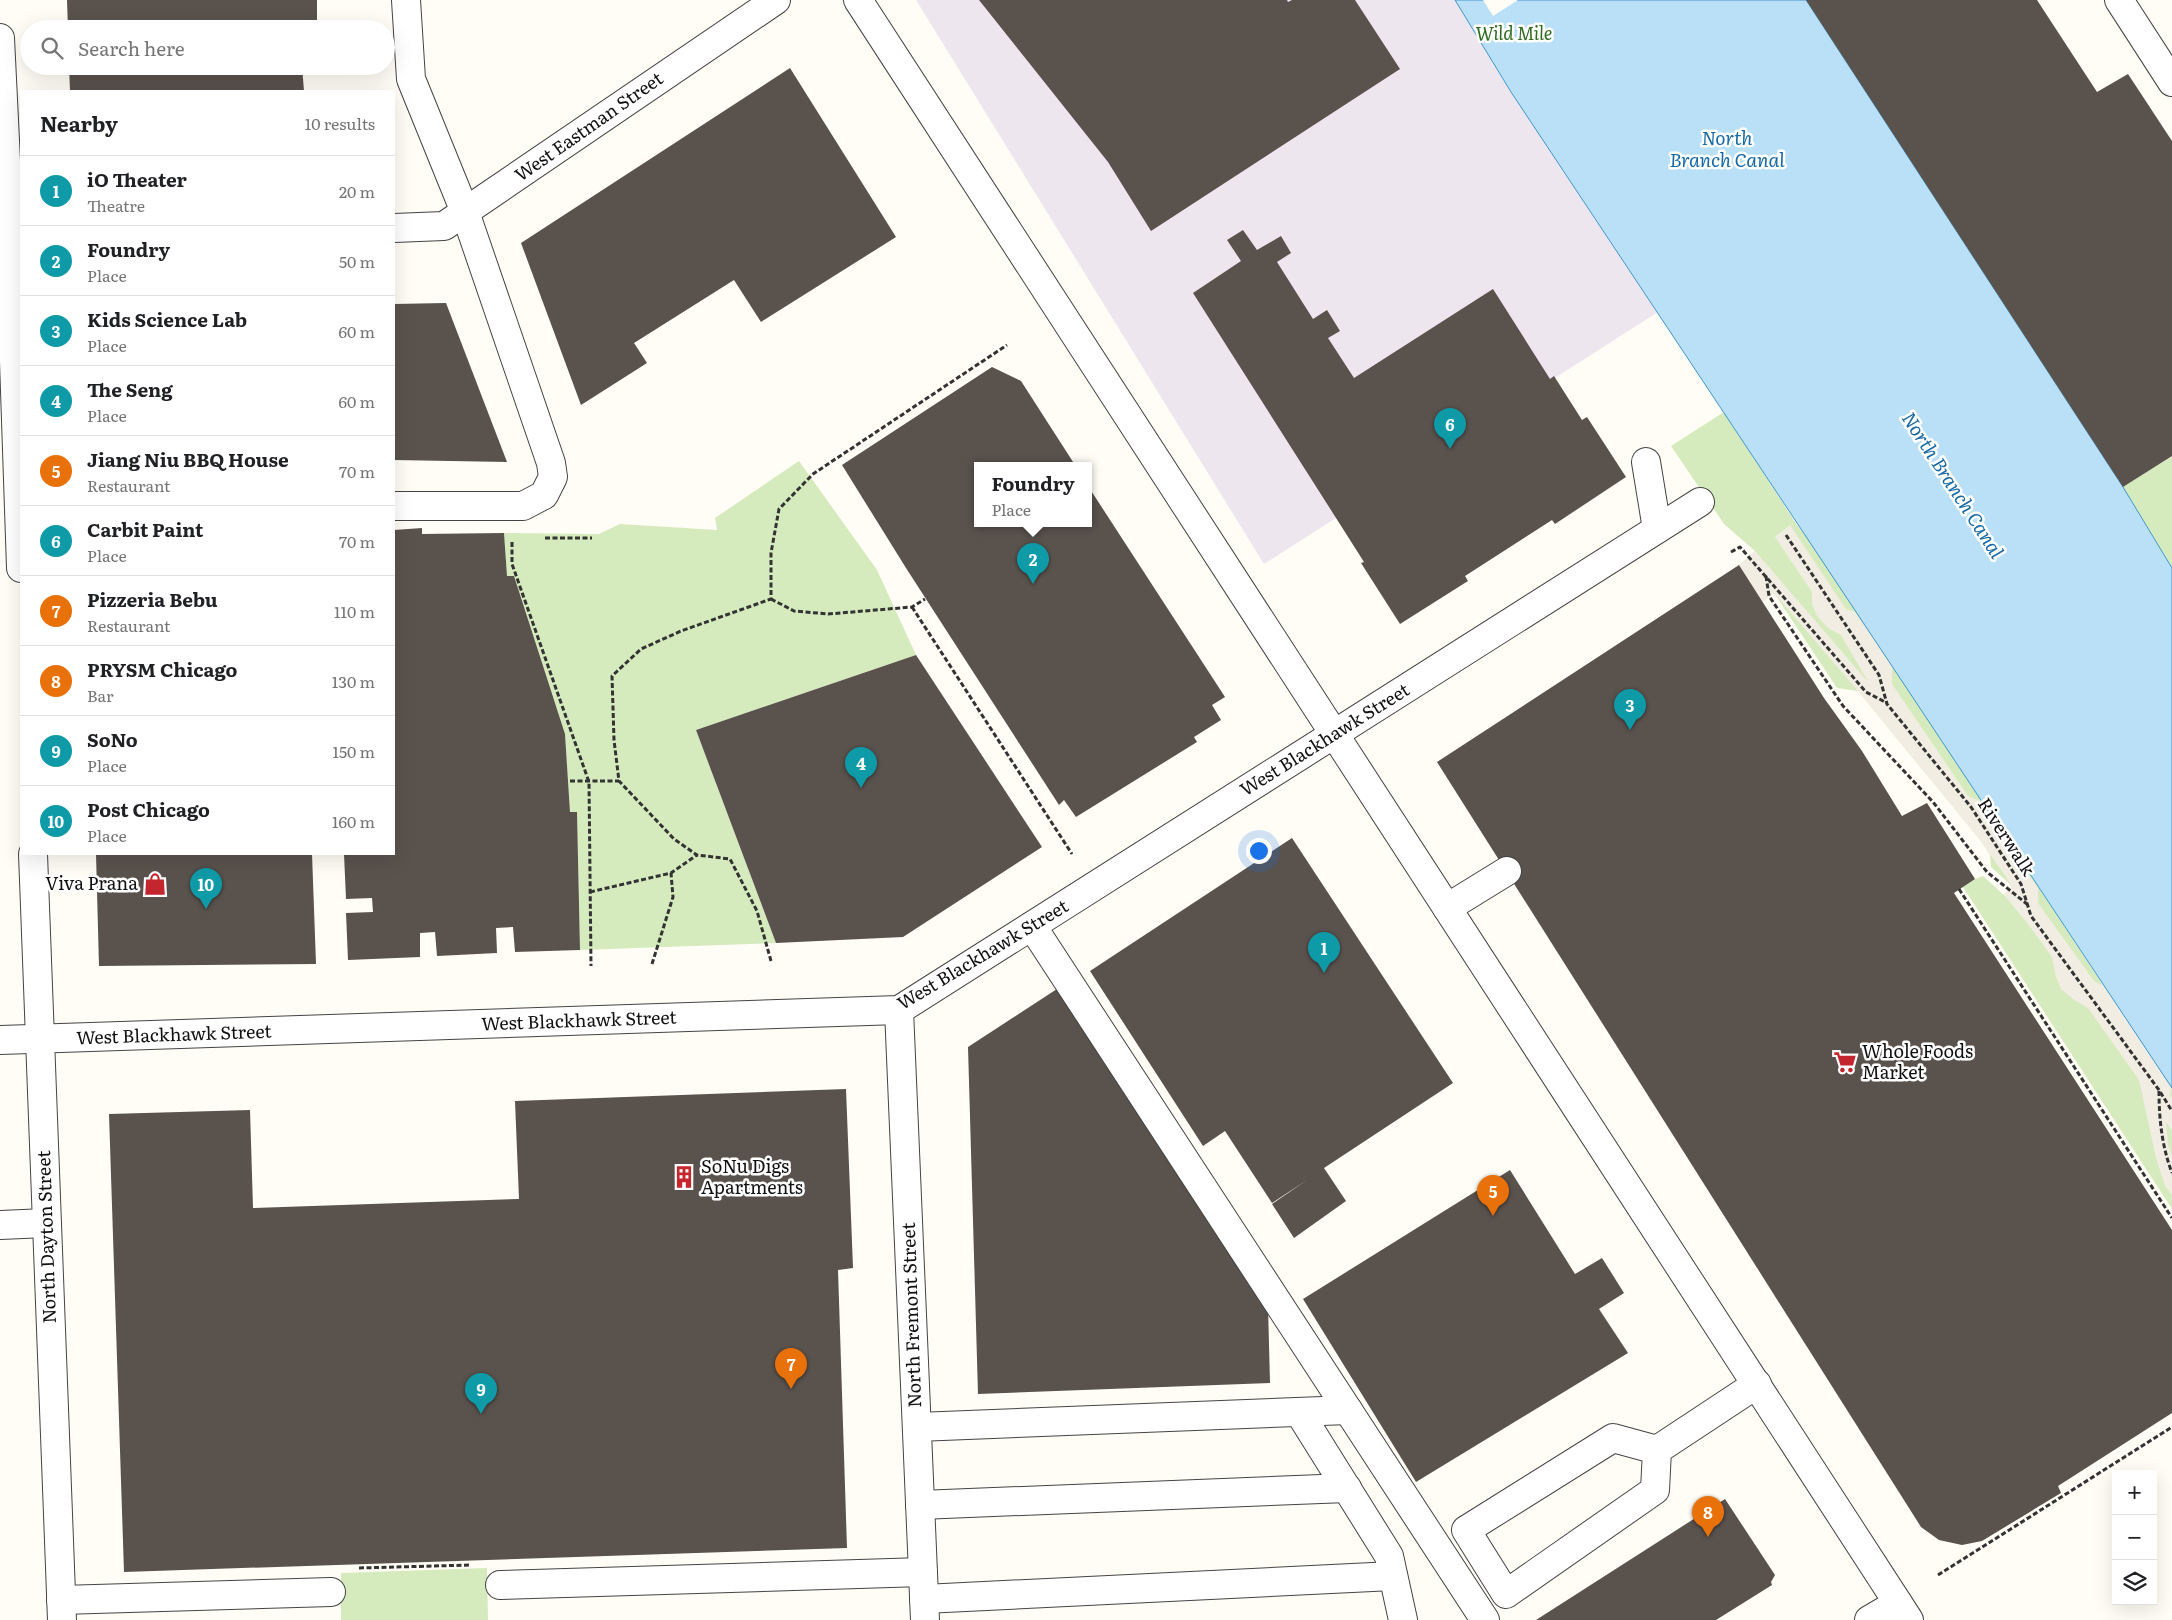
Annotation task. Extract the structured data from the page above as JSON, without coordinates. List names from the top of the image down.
{
  "streets": {
    "street": [
      "West Eastman Street",
      "West Blackhawk Street",
      "North Dayton Street",
      "North Fremont Street"
    ],
    "path": ["Riverwalk"]
  },
  "crossings": [
    ["West Blackhawk Street", "North Dayton Street"],
    ["West Blackhawk Street", "North Fremont Street"]
  ],
  "water": ["North Branch Canal"],
  "parks": ["Wild Mile"],
  "places": {
    "shop": ["Viva Prana"],
    "supermarket": ["Whole Foods Market"],
    "building": ["SoNu Digs Apartments"]
  },
  "page": {
    "search": "Search here",
    "heading": ["Nearby", "10 results"],
    "list": [
      {
        "mark": "1",
        "name": "iO Theater",
        "note": "Theatre",
        "value": "20 m"
      },
      {
        "mark": "2",
        "name": "Foundry",
        "note": "Place",
        "value": "50 m"
      },
      {
        "mark": "3",
        "name": "Kids Science Lab",
        "note": "Place",
        "value": "60 m"
      },
      {
        "mark": "4",
        "name": "The Seng",
        "note": "Place",
        "value": "60 m"
      },
      {
        "mark": "5",
        "name": "Jiang Niu BBQ House",
        "note": "Restaurant",
        "value": "70 m"
      },
      {
        "mark": "6",
        "name": "Carbit Paint",
        "note": "Place",
        "value": "70 m"
      },
      {
        "mark": "7",
        "name": "Pizzeria Bebu",
        "note": "Restaurant",
        "value": "110 m"
      },
      {
        "mark": "8",
        "name": "PRYSM Chicago",
        "note": "Bar",
        "value": "130 m"
      },
      {
        "mark": "9",
        "name": "SoNo",
        "note": "Place",
        "value": "150 m"
      },
      {
        "mark": "10",
        "name": "Post Chicago",
        "note": "Place",
        "value": "160 m"
      }
    ],
    "pins": [
      "6",
      "2",
      "3",
      "4",
      "10",
      "1",
      "5",
      "7",
      "9",
      "8"
    ],
    "popup": ["Foundry", "Place"],
    "map_buttons": ["+", "−"]
  }
}
